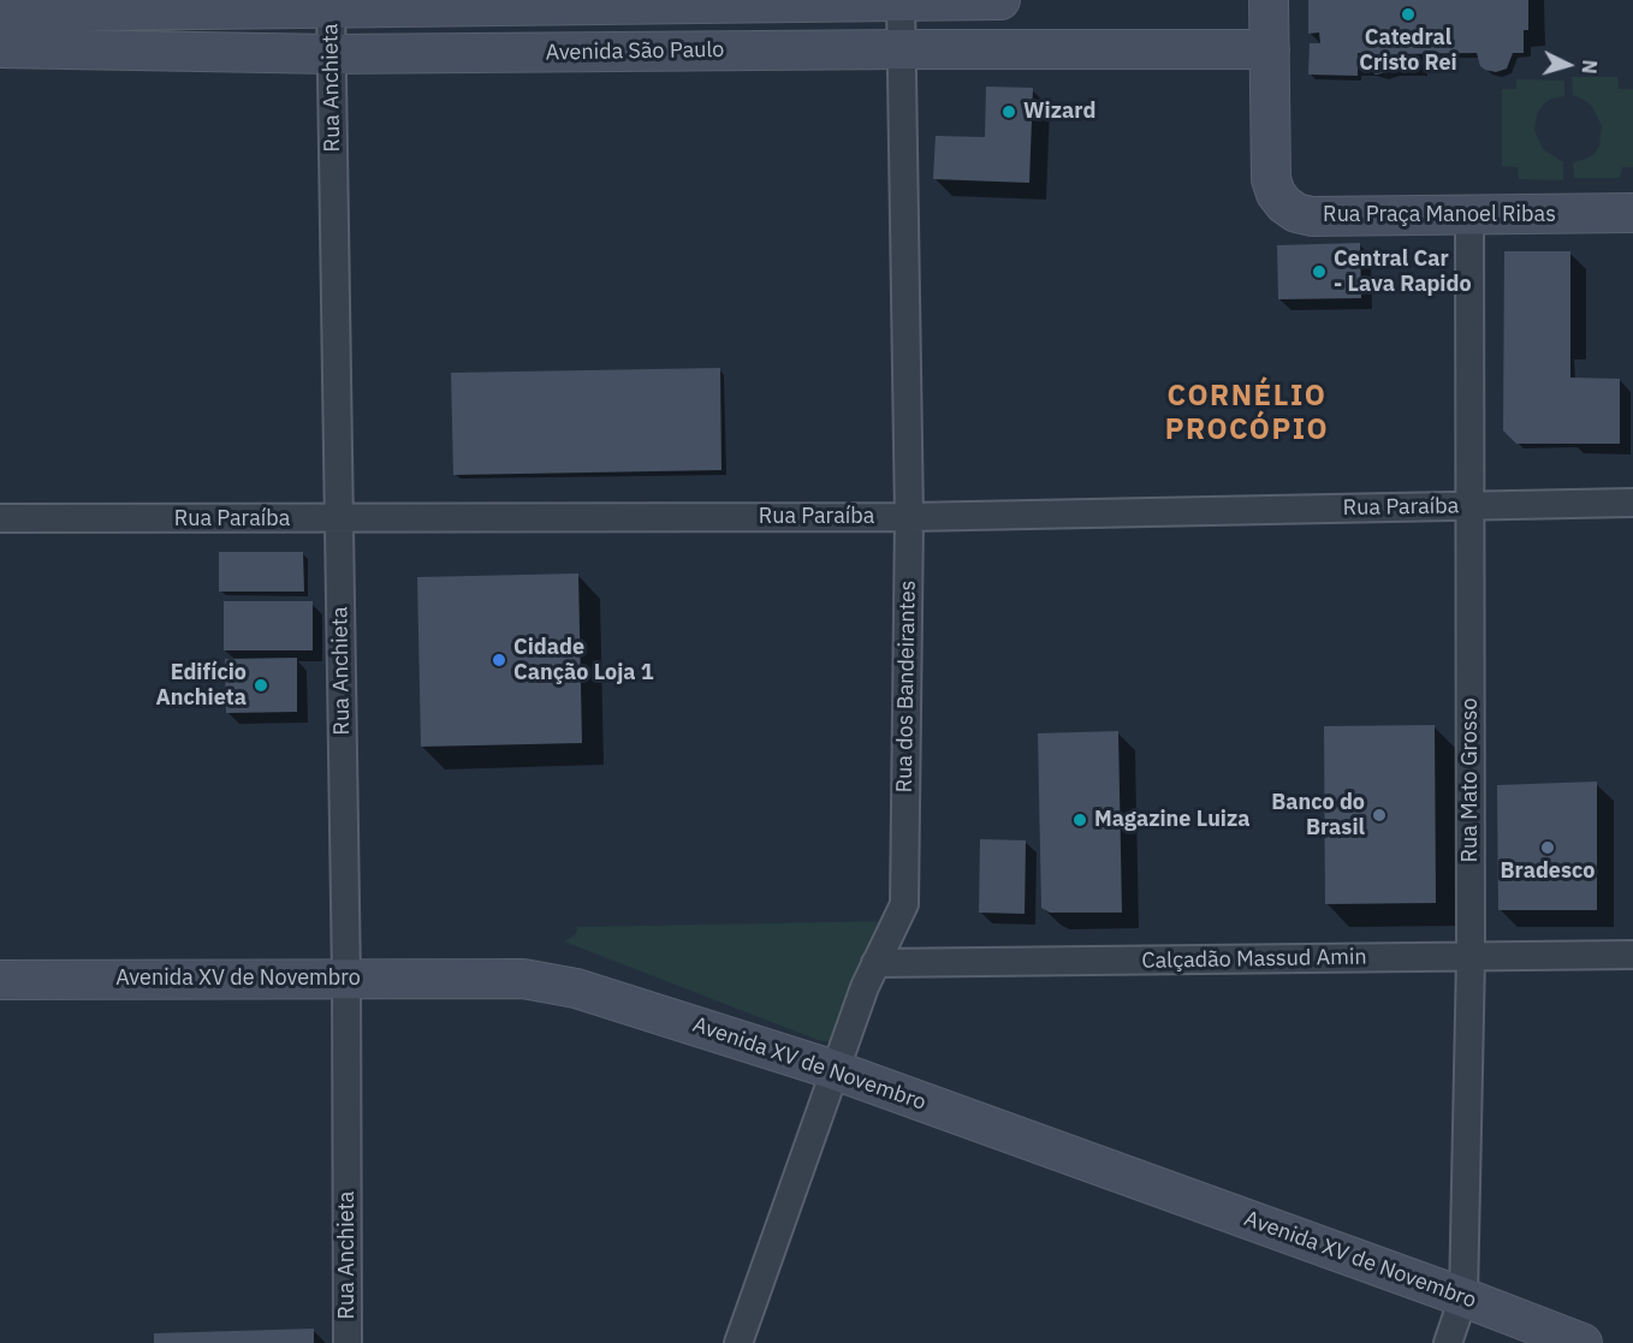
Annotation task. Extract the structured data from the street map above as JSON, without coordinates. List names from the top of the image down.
{
  "streets": {
    "street": [
      "Avenida São Paulo",
      "Rua Anchieta",
      "Rua Praça Manoel Ribas",
      "Rua Paraíba",
      "Rua dos Bandeirantes",
      "Rua Mato Grosso",
      "Calçadão Massud Amin",
      "Avenida XV de Novembro"
    ]
  },
  "crossings": [
    ["Avenida São Paulo", "Rua Anchieta"],
    ["Avenida São Paulo", "Rua Praça Manoel Ribas"],
    ["Avenida São Paulo", "Rua dos Bandeirantes"],
    ["Rua Anchieta", "Rua Paraíba"],
    ["Rua Anchieta", "Avenida XV de Novembro"],
    ["Rua Praça Manoel Ribas", "Rua Mato Grosso"],
    ["Rua Paraíba", "Rua dos Bandeirantes"],
    ["Rua Paraíba", "Rua Mato Grosso"],
    ["Rua dos Bandeirantes", "Calçadão Massud Amin"],
    ["Rua dos Bandeirantes", "Avenida XV de Novembro"],
    ["Rua Mato Grosso", "Calçadão Massud Amin"],
    ["Rua Mato Grosso", "Avenida XV de Novembro"]
  ],
  "districts": ["CORNÉLIO PROCÓPIO"],
  "places": [
    "Catedral Cristo Rei",
    "Wizard",
    "Central Car - Lava Rapido",
    "Cidade Canção Loja 1",
    "Edifício Anchieta",
    "Banco do Brasil",
    "Magazine Luiza",
    "Bradesco"
  ],
  "north": "right"
}
